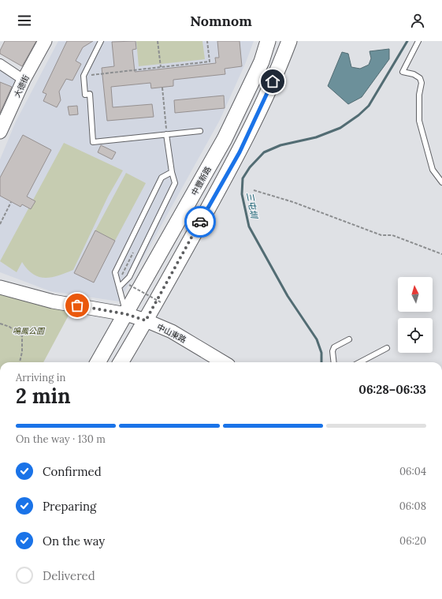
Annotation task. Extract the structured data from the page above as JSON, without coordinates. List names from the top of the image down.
{
  "streets": {
    "main road": ["中豐新路"],
    "street": ["大德街", "中山東路"]
  },
  "crossings": [
    ["中豐新路", "中山東路"]
  ],
  "water": ["三屯圳"],
  "parks": ["鳴鳳公園"],
  "north": "top",
  "page": {
    "header": "Nomnom",
    "heading": ["2 min", "Arriving in", "06:28–06:33"],
    "bar": "On the way · 130 m",
    "list": [
      ["Confirmed", "06:04"],
      ["Preparing", "06:08"],
      ["On the way", "06:20"],
      "Delivered"
    ]
  }
}
